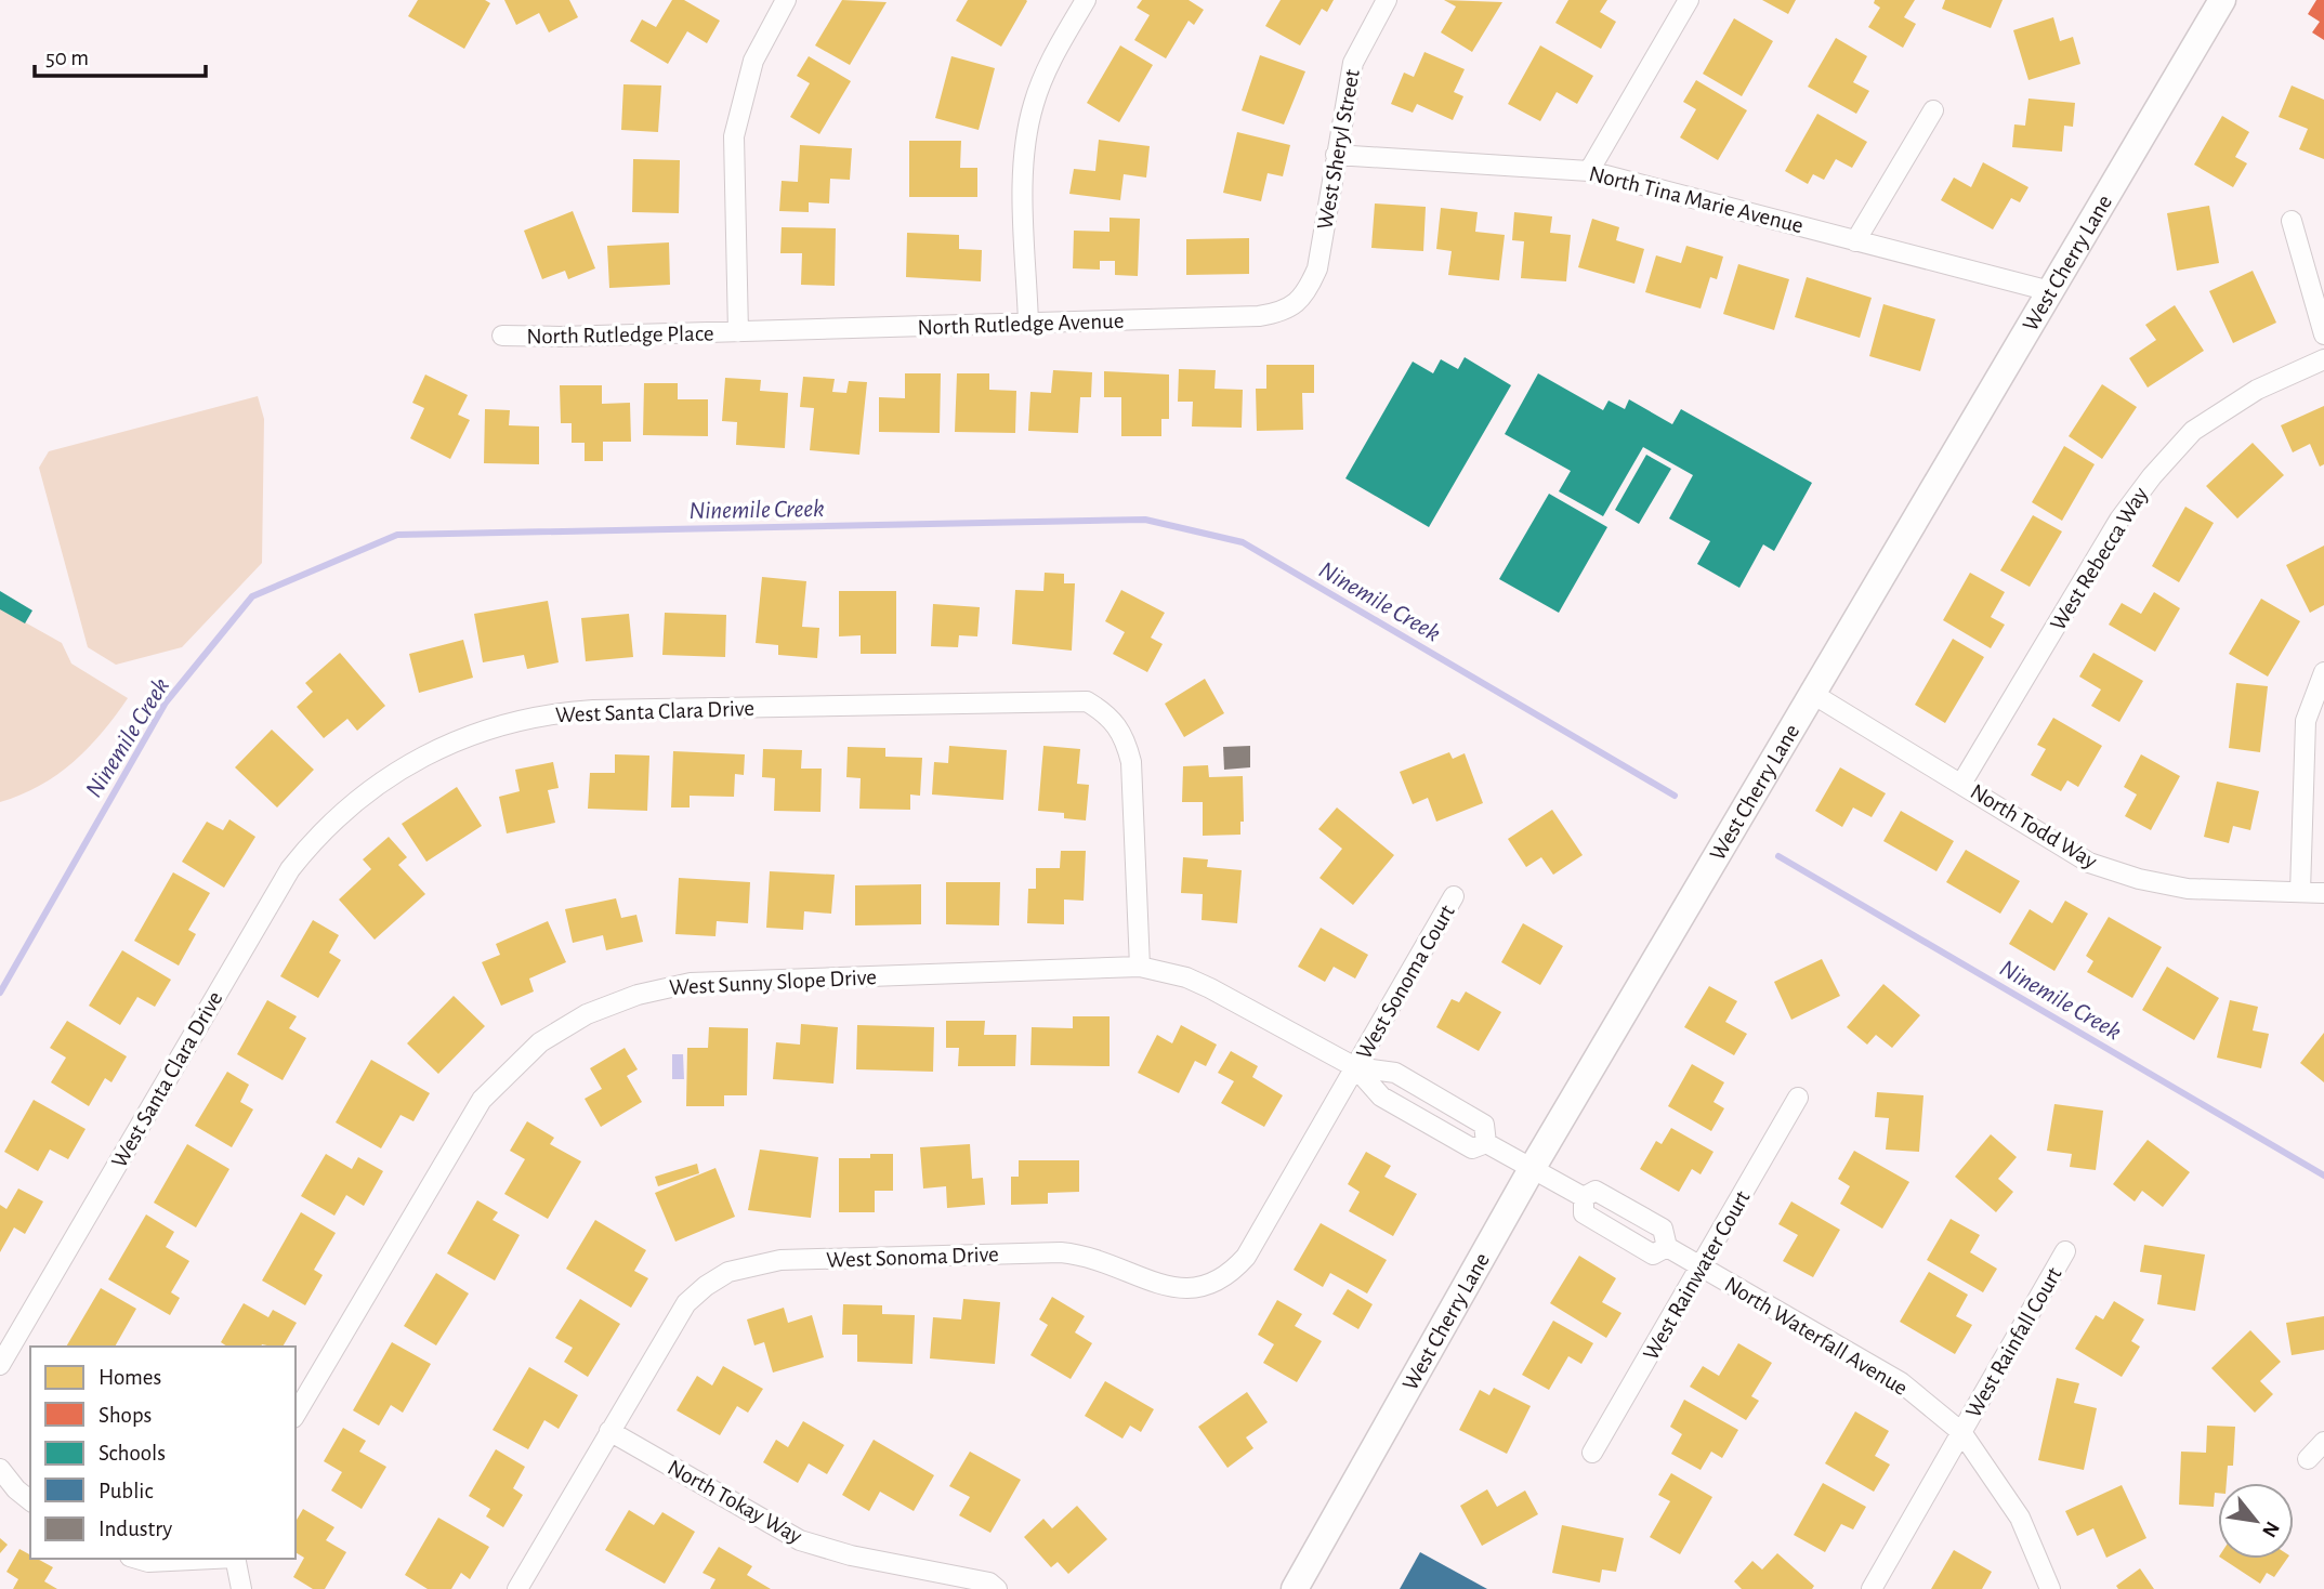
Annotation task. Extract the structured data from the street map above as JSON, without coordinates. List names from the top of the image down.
{
  "streets": {
    "main road": ["West Cherry Lane"],
    "street": [
      "West Sheryl Street",
      "North Tina Marie Avenue",
      "North Rutledge Avenue",
      "North Rutledge Place",
      "West Rebecca Way",
      "West Santa Clara Drive",
      "North Todd Way",
      "West Sunny Slope Drive",
      "West Sonoma Court",
      "West Sonoma Drive",
      "West Rainwater Court",
      "North Waterfall Avenue",
      "West Rainfall Court",
      "North Tokay Way"
    ]
  },
  "crossings": [
    ["West Sheryl Street", "North Tina Marie Avenue"],
    ["West Sheryl Street", "North Rutledge Avenue"],
    ["North Tina Marie Avenue", "West Cherry Lane"],
    ["West Cherry Lane", "North Todd Way"],
    ["West Cherry Lane", "West Sunny Slope Drive"],
    ["West Cherry Lane", "North Waterfall Avenue"],
    ["North Rutledge Avenue", "North Rutledge Place"],
    ["West Rebecca Way", "North Todd Way"],
    ["West Santa Clara Drive", "West Sunny Slope Drive"],
    ["West Sunny Slope Drive", "West Sonoma Court"],
    ["West Sunny Slope Drive", "West Sonoma Drive"],
    ["West Sunny Slope Drive", "North Waterfall Avenue"],
    ["West Sonoma Court", "West Sonoma Drive"],
    ["West Sonoma Drive", "North Tokay Way"],
    ["West Rainwater Court", "North Waterfall Avenue"],
    ["North Waterfall Avenue", "West Rainfall Court"]
  ],
  "water": ["Ninemile Creek"],
  "legend": [
    "Homes",
    "Shops",
    "Schools",
    "Public",
    "Industry"
  ],
  "scale_bar": "50 m",
  "north": "bottom right"
}
